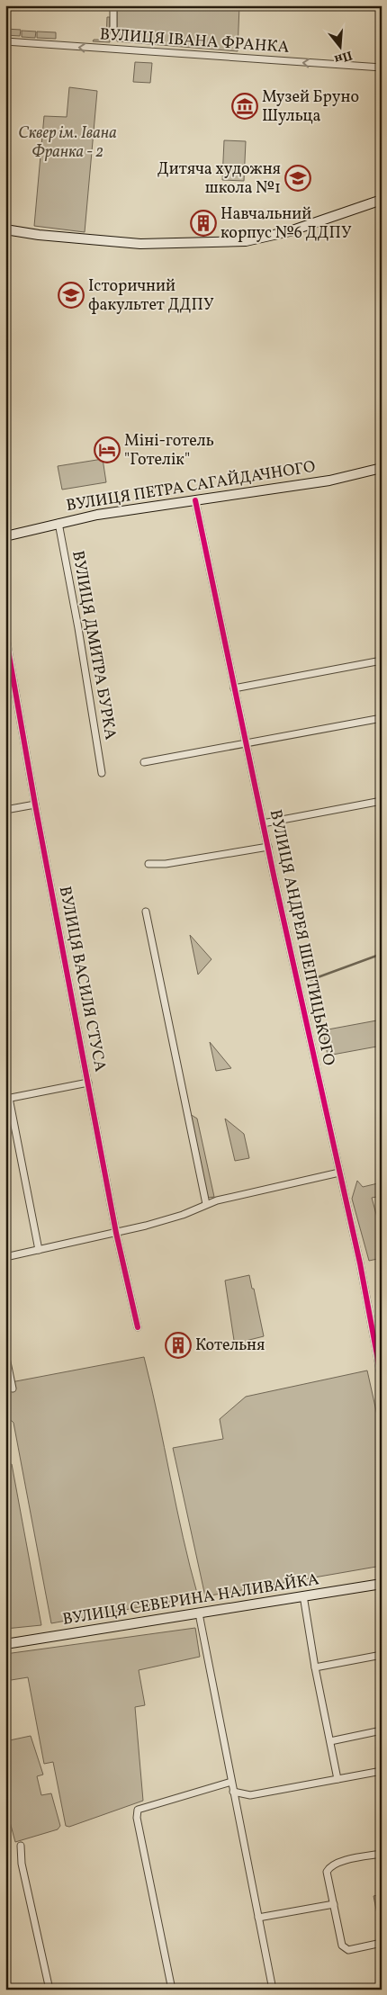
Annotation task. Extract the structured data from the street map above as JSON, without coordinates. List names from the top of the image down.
{
  "streets": {
    "street": [
      "ВУЛИЦЯ ІВАНА ФРАНКА",
      "ВУЛИЦЯ ПЕТРА САГАЙДАЧНОГО",
      "ВУЛИЦЯ ДМИТРА БУРКА",
      "ВУЛИЦЯ АНДРЕЯ ШЕПТИЦЬКОГО",
      "ВУЛИЦЯ ВАСИЛЯ СТУСА",
      "ВУЛИЦЯ СЕВЕРИНА НАЛИВАЙКА"
    ]
  },
  "crossings": [
    ["ВУЛИЦЯ ПЕТРА САГАЙДАЧНОГО", "ВУЛИЦЯ ДМИТРА БУРКА"],
    ["ВУЛИЦЯ ПЕТРА САГАЙДАЧНОГО", "ВУЛИЦЯ АНДРЕЯ ШЕПТИЦЬКОГО"]
  ],
  "one_way": ["ВУЛИЦЯ ІВАНА ФРАНКА"],
  "parks": ["Сквер ім. Івана Франка - 2"],
  "places": {
    "museum": ["Музей Бруно Шульца"],
    "school or university": ["Дитяча художня школа №1", "Історичний факультет ДДПУ"],
    "building": ["Навчальний корпус №6 ДДПУ", "Котельня"],
    "hotel": ["Міні-готель \"Готелік\""]
  },
  "north": "bottom"
}
